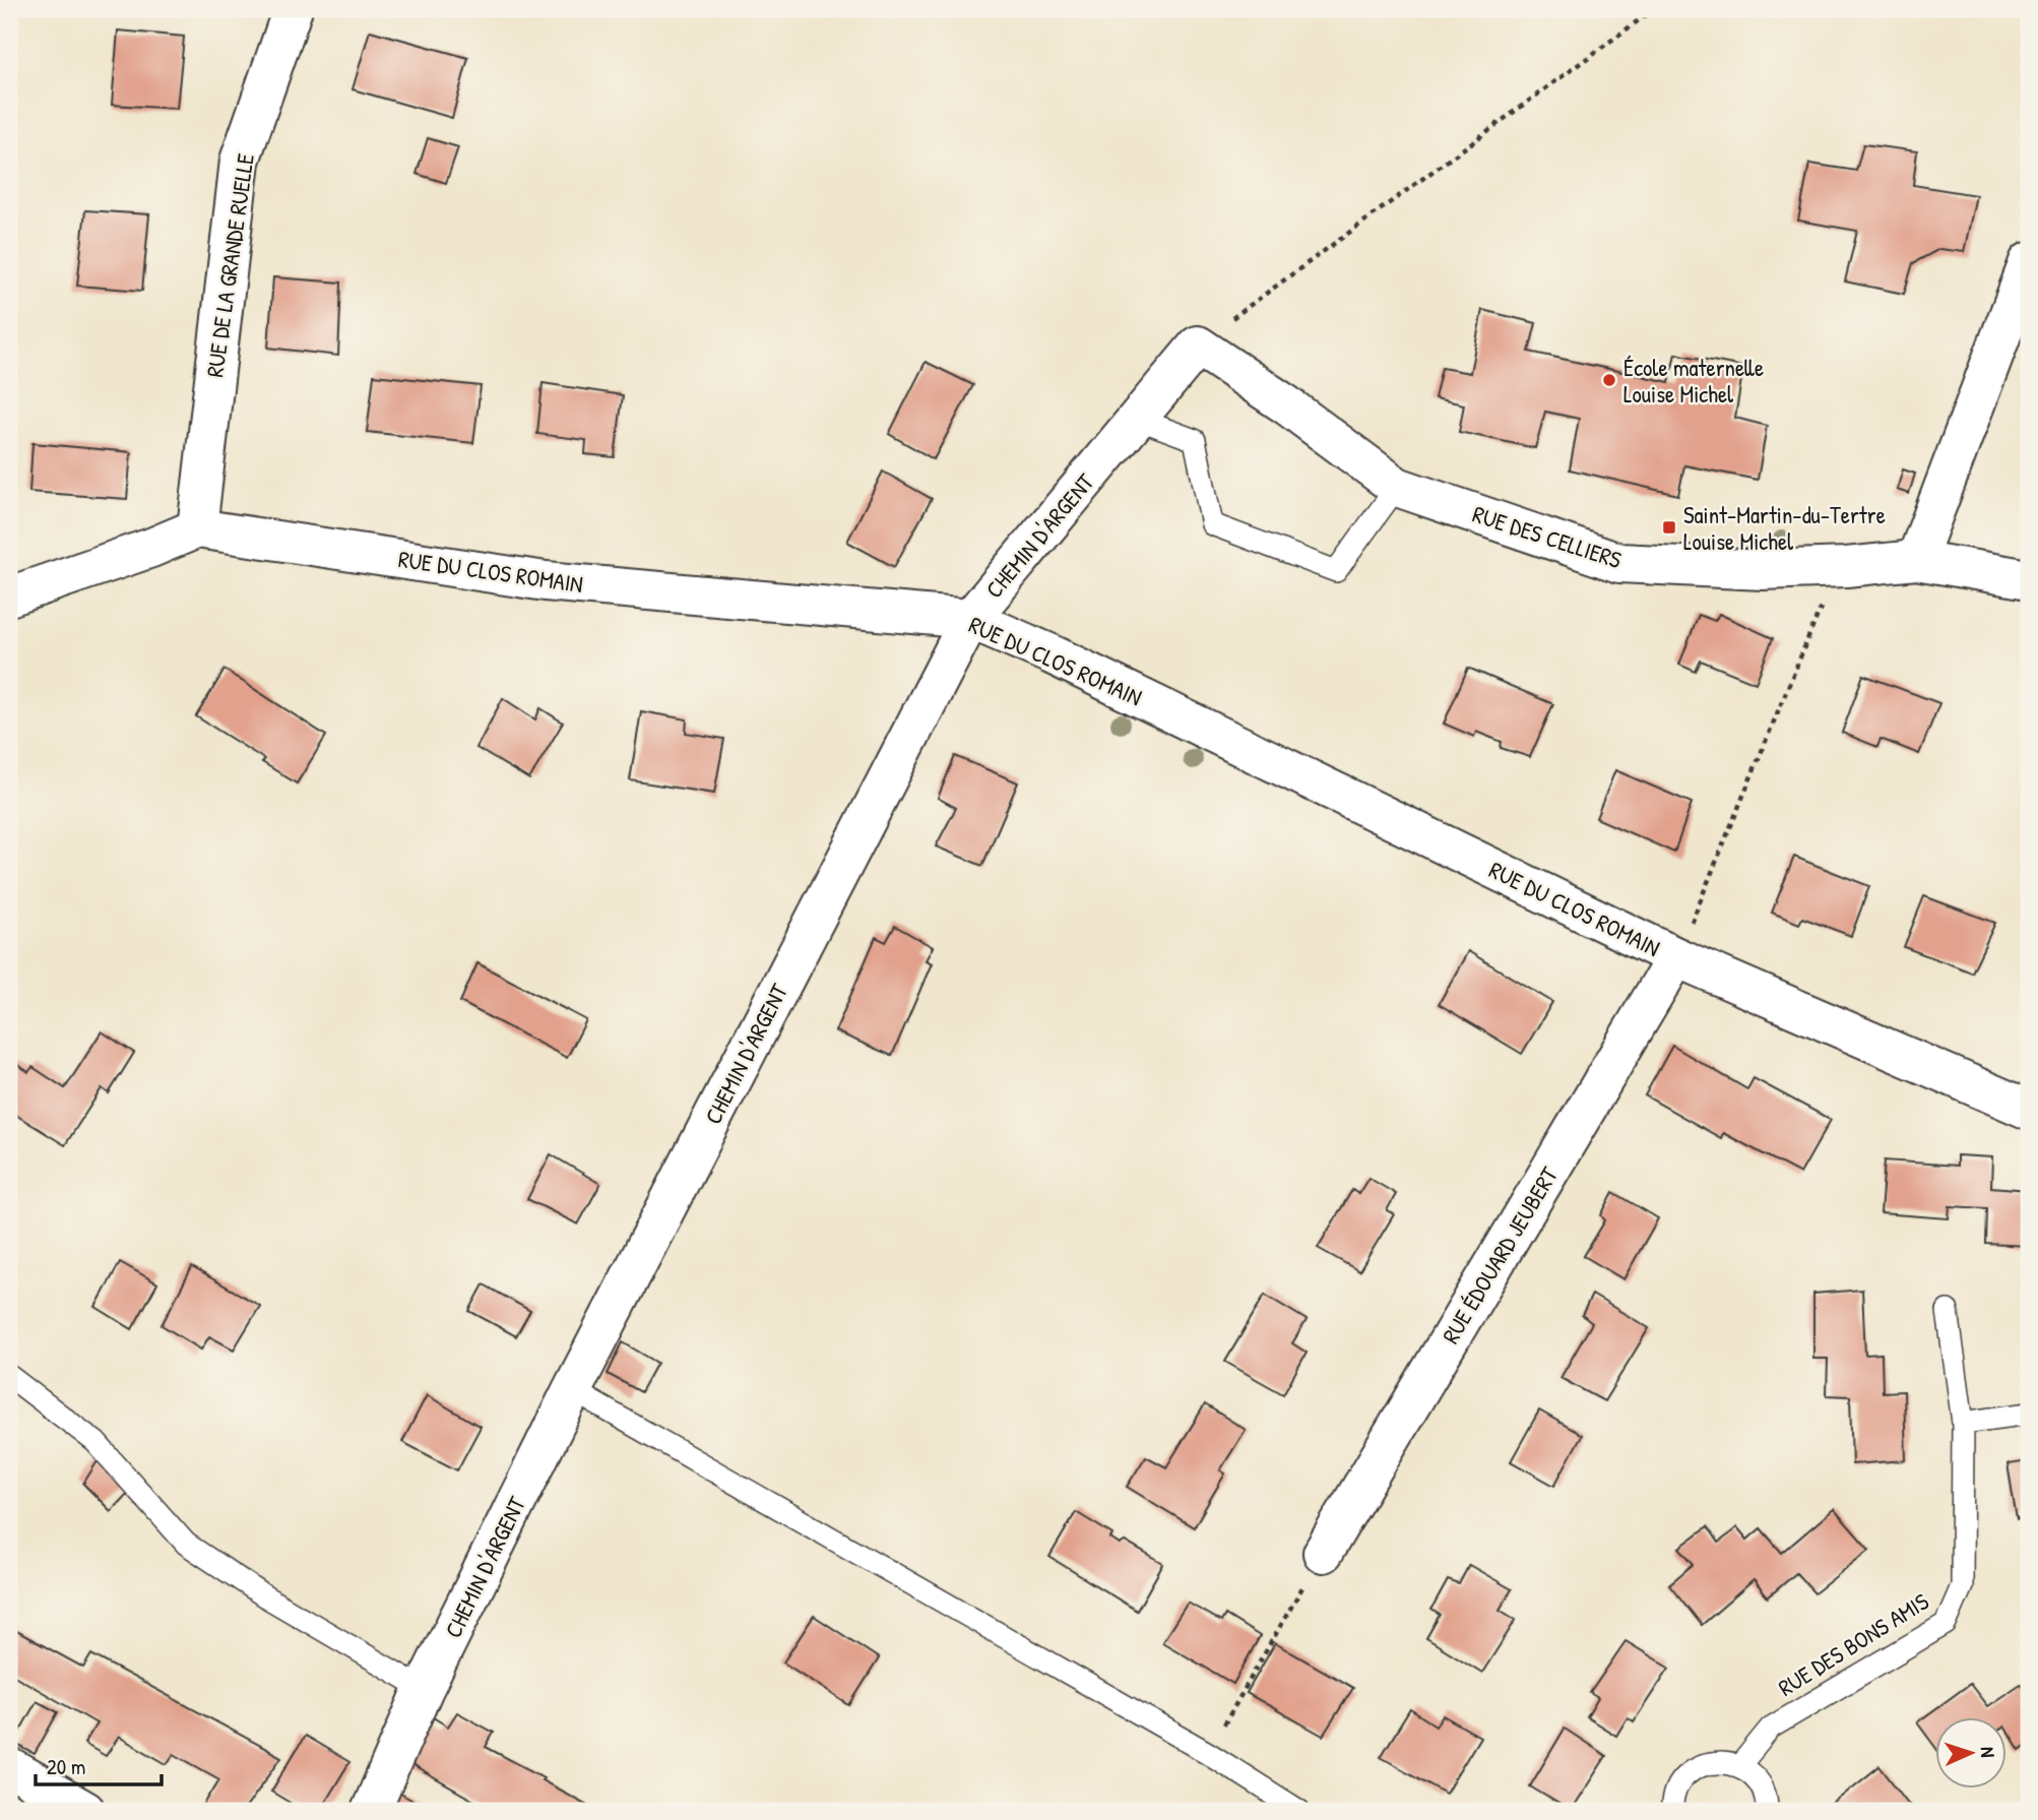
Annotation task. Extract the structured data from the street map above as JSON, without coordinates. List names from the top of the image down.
{
  "streets": {
    "street": [
      "RUE DE LA GRANDE RUELLE",
      "CHEMIN D'ARGENT",
      "RUE DES CELLIERS",
      "RUE DU CLOS ROMAIN",
      "RUE ÉDOUARD JEUBERT"
    ],
    "lane": ["RUE DES BONS AMIS"]
  },
  "crossings": [
    ["RUE DE LA GRANDE RUELLE", "RUE DU CLOS ROMAIN"],
    ["CHEMIN D'ARGENT", "RUE DES CELLIERS"],
    ["CHEMIN D'ARGENT", "RUE DU CLOS ROMAIN"],
    ["RUE DU CLOS ROMAIN", "RUE ÉDOUARD JEUBERT"]
  ],
  "places": {
    "other": ["École maternelle Louise Michel"],
    "transit": ["Saint-Martin-du-Tertre Louise Michel"]
  },
  "scale_bar": "20 m",
  "north": "right"
}
